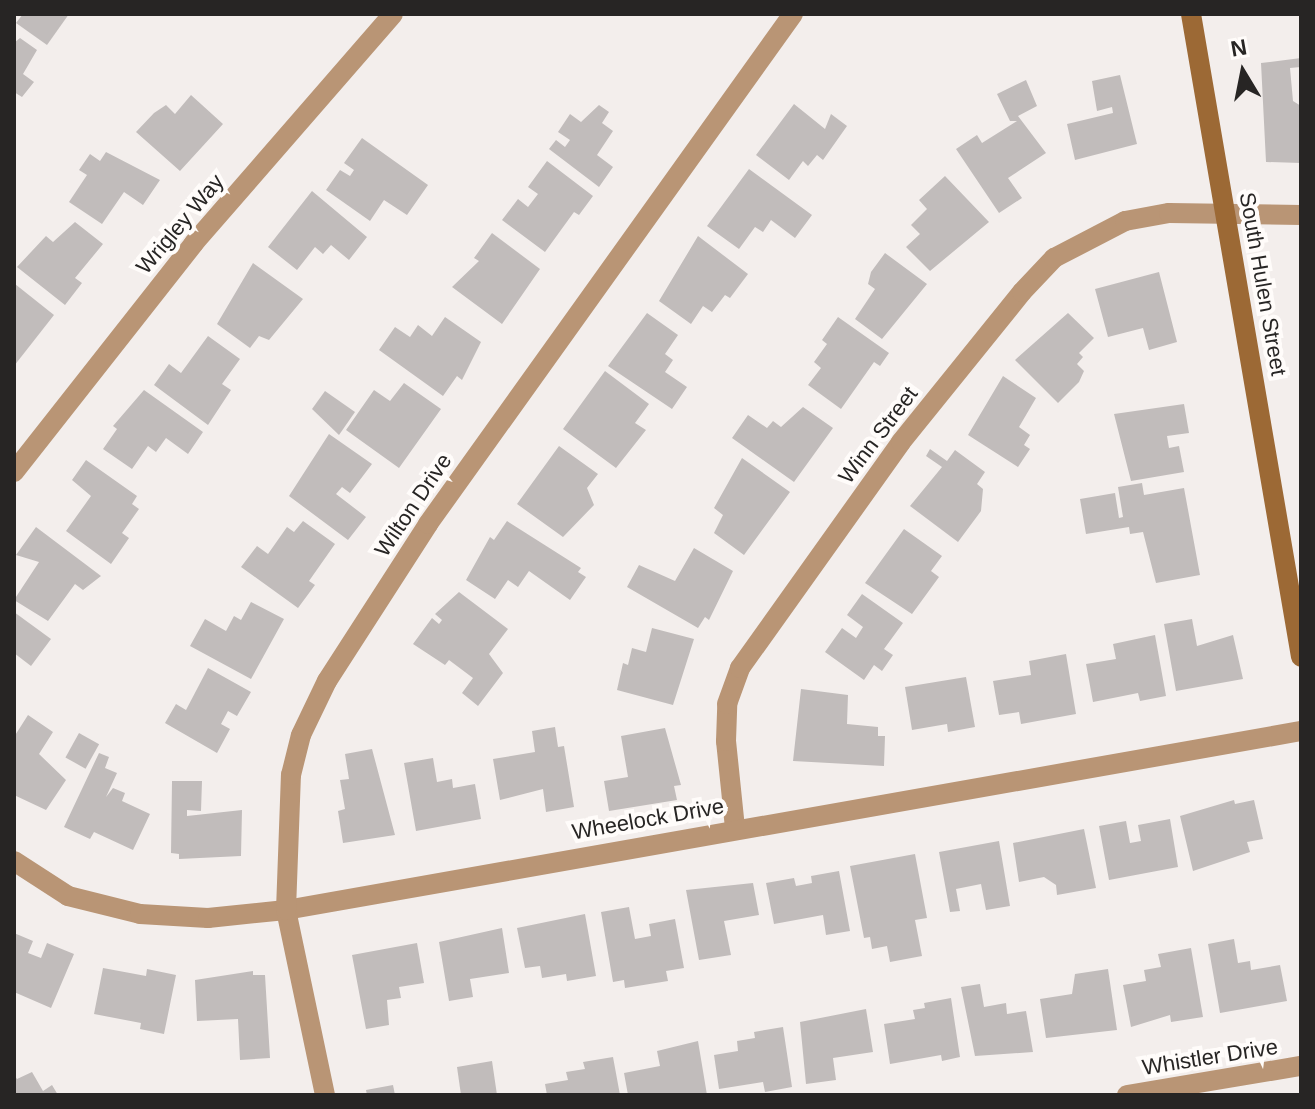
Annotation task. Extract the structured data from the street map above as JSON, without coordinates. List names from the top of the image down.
{
  "streets": {
    "main road": ["South Hulen Street"],
    "street": [
      "Wrigley Way",
      "Winn Street",
      "Wilton Drive",
      "Wheelock Drive",
      "Whistler Drive"
    ]
  },
  "crossings": [
    ["South Hulen Street", "Winn Street"],
    ["Winn Street", "Wheelock Drive"],
    ["Wilton Drive", "Wheelock Drive"]
  ],
  "north": "top"
}
